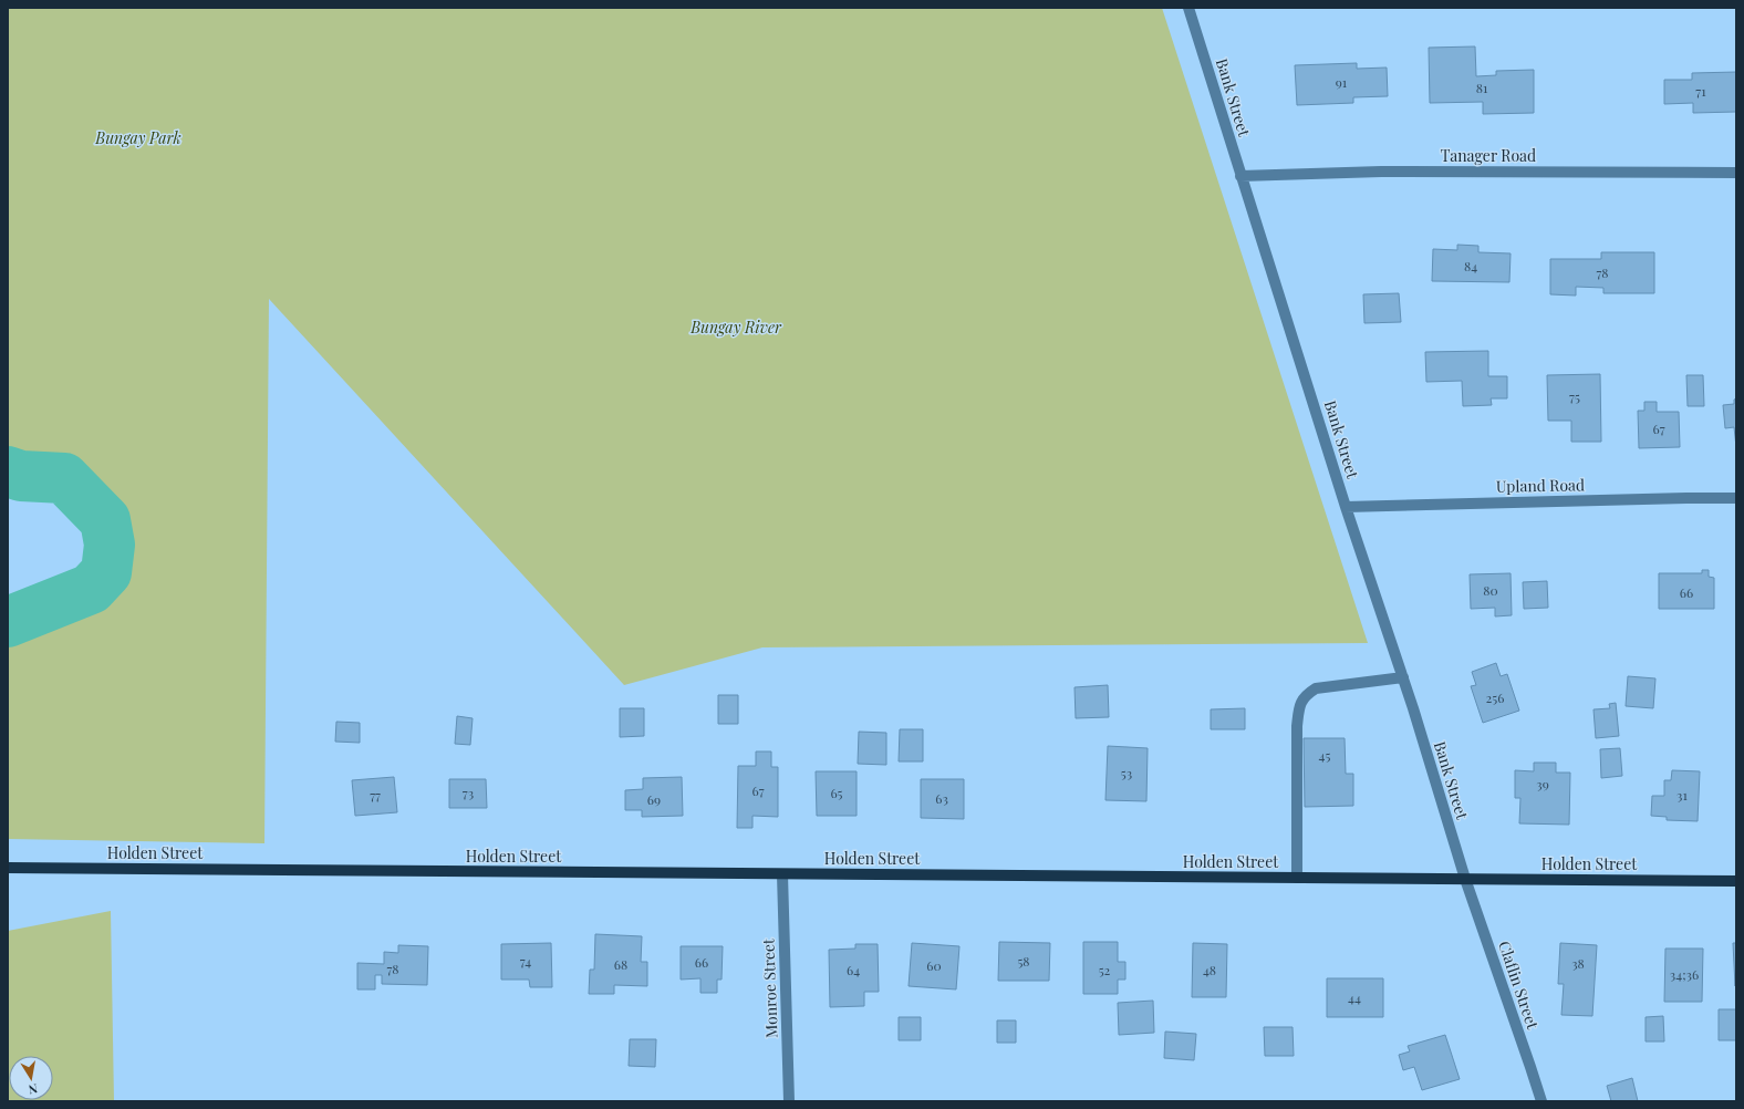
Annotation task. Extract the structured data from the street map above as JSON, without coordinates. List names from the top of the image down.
{
  "streets": {
    "main road": ["Holden Street"],
    "street": [
      "Bank Street",
      "Tanager Road",
      "Upland Road",
      "Claflin Street",
      "Monroe Street"
    ]
  },
  "crossings": [
    ["Bank Street", "Tanager Road"],
    ["Bank Street", "Upland Road"],
    ["Bank Street", "Holden Street"],
    ["Bank Street", "Claflin Street"],
    ["Holden Street", "Claflin Street"],
    ["Holden Street", "Monroe Street"]
  ],
  "parks": ["Bungay Park", "Bungay River"],
  "house_numbers": [
    "91",
    "81",
    "71",
    "84",
    "78",
    "75",
    "67",
    "80",
    "66",
    "256",
    "45",
    "53",
    "39",
    "67",
    "73",
    "65",
    "77",
    "31",
    "63",
    "69",
    "74",
    "58",
    "66",
    "38",
    "68",
    "60",
    "78",
    "64",
    "52",
    "48",
    "34;36",
    "44"
  ],
  "north": "bottom"
}
